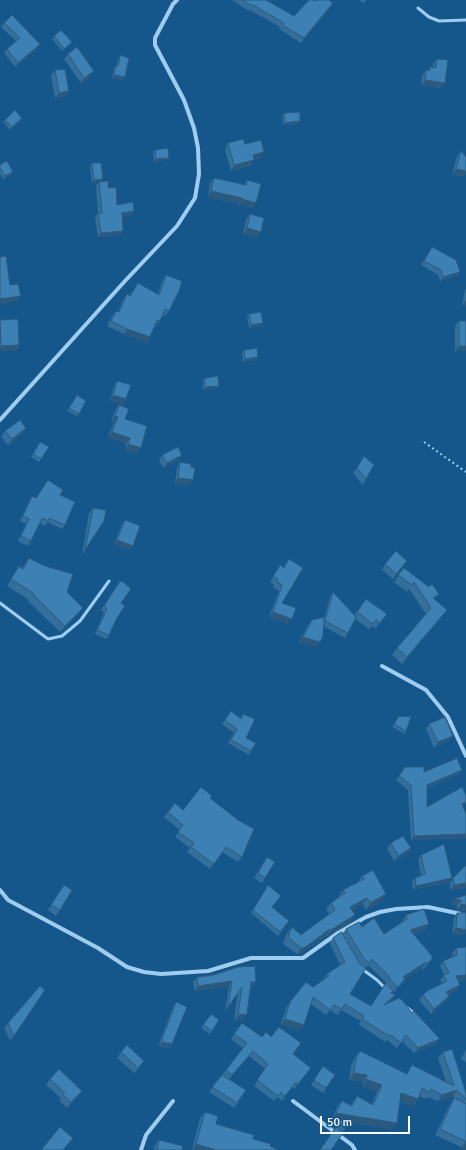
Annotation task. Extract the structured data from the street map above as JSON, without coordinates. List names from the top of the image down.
{
  "scale_bar": "50 m"
}
